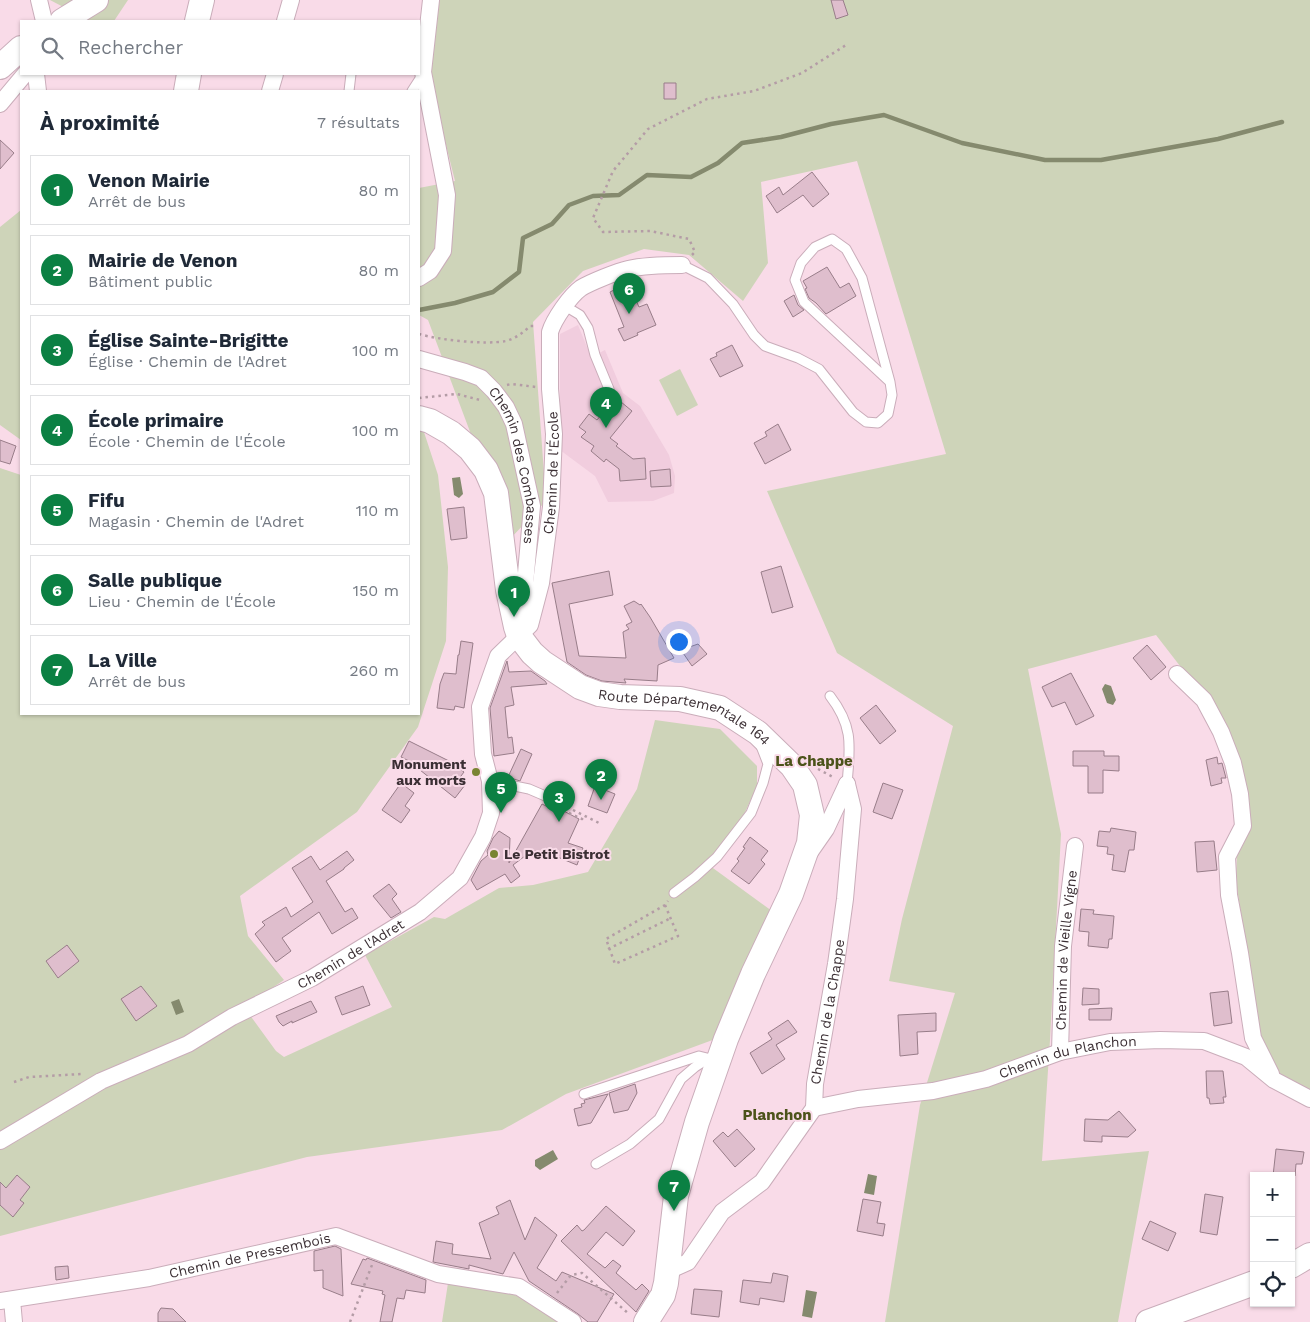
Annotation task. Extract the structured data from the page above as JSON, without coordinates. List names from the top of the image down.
{
  "streets": {
    "street": [
      "Chemin des Combasses",
      "Chemin de l'École",
      "Route Départementale 164",
      "Chemin de Vieille Vigne",
      "Chemin de l'Adret",
      "Chemin de la Chappe",
      "Chemin du Planchon",
      "Chemin de Pressembois"
    ]
  },
  "crossings": [
    ["Chemin des Combasses", "Chemin de l'École"],
    ["Chemin des Combasses", "Route Départementale 164"],
    ["Chemin des Combasses", "Chemin de l'Adret"],
    ["Chemin de l'École", "Route Départementale 164"],
    ["Chemin de l'École", "Chemin de l'Adret"],
    ["Route Départementale 164", "Chemin de l'Adret"],
    ["Chemin de Vieille Vigne", "Chemin du Planchon"],
    ["Chemin de la Chappe", "Chemin du Planchon"]
  ],
  "districts": ["La Chappe", "Planchon"],
  "places": ["Monument aux morts", "Le Petit Bistrot"],
  "page": {
    "search": "Rechercher",
    "heading": ["À proximité", "7 résultats"],
    "list": [
      {
        "mark": "1",
        "name": "Venon Mairie",
        "note": "Arrêt de bus",
        "value": "80 m"
      },
      {
        "mark": "2",
        "name": "Mairie de Venon",
        "note": "Bâtiment public",
        "value": "80 m"
      },
      {
        "mark": "3",
        "name": "Église Sainte-Brigitte",
        "note": "Église · Chemin de l'Adret",
        "value": "100 m"
      },
      {
        "mark": "4",
        "name": "École primaire",
        "note": "École · Chemin de l'École",
        "value": "100 m"
      },
      {
        "mark": "5",
        "name": "Fifu",
        "note": "Magasin · Chemin de l'Adret",
        "value": "110 m"
      },
      {
        "mark": "6",
        "name": "Salle publique",
        "note": "Lieu · Chemin de l'École",
        "value": "150 m"
      },
      {
        "mark": "7",
        "name": "La Ville",
        "note": "Arrêt de bus",
        "value": "260 m"
      }
    ],
    "pins": [
      "6",
      "4",
      "1",
      "2",
      "5",
      "3",
      "7"
    ],
    "map_buttons": ["+", "−"]
  }
}
